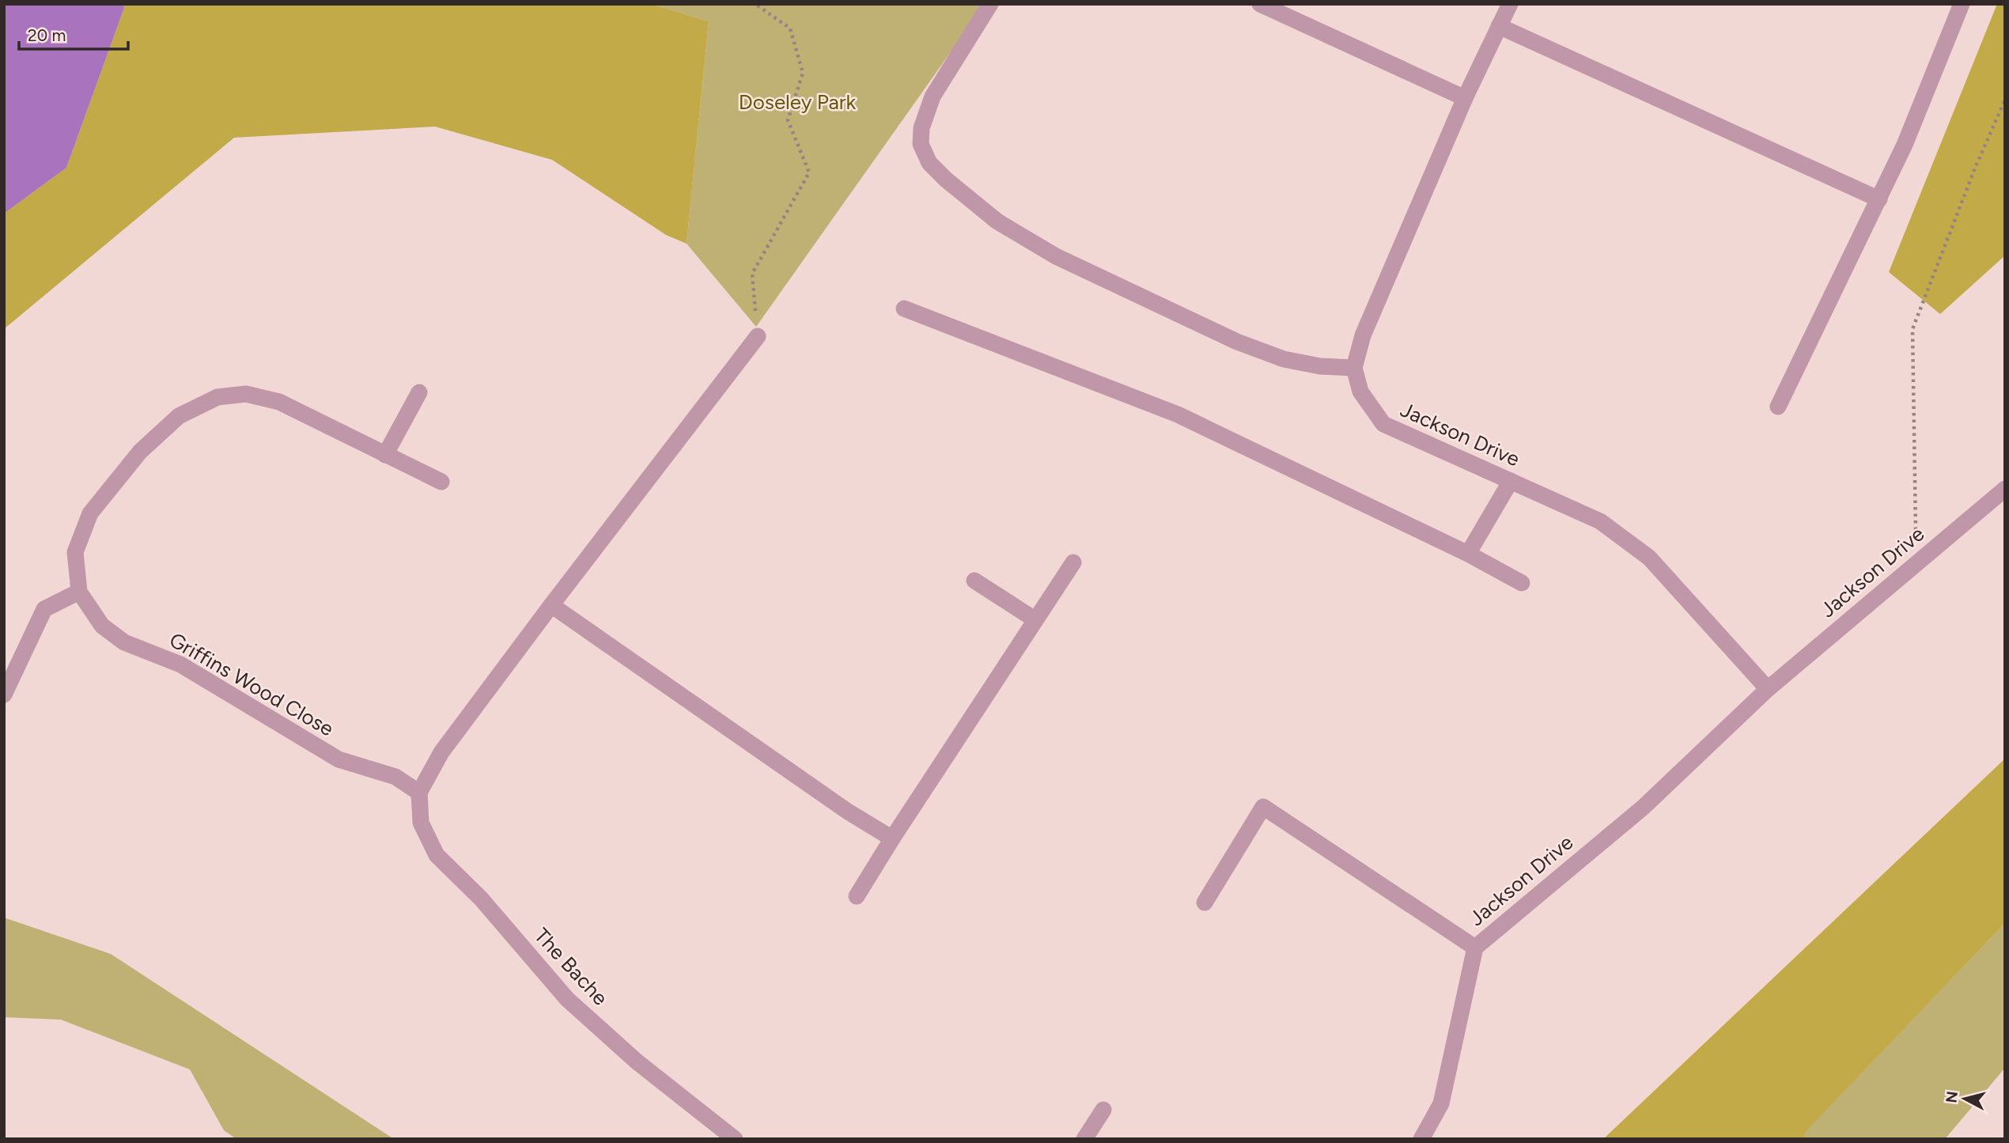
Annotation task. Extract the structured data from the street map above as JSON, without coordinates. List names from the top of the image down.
{
  "streets": {
    "street": ["Jackson Drive", "Griffins Wood Close", "The Bache"]
  },
  "crossings": [
    ["Griffins Wood Close", "The Bache"]
  ],
  "parks": ["Doseley Park"],
  "scale_bar": "20 m",
  "north": "left"
}
